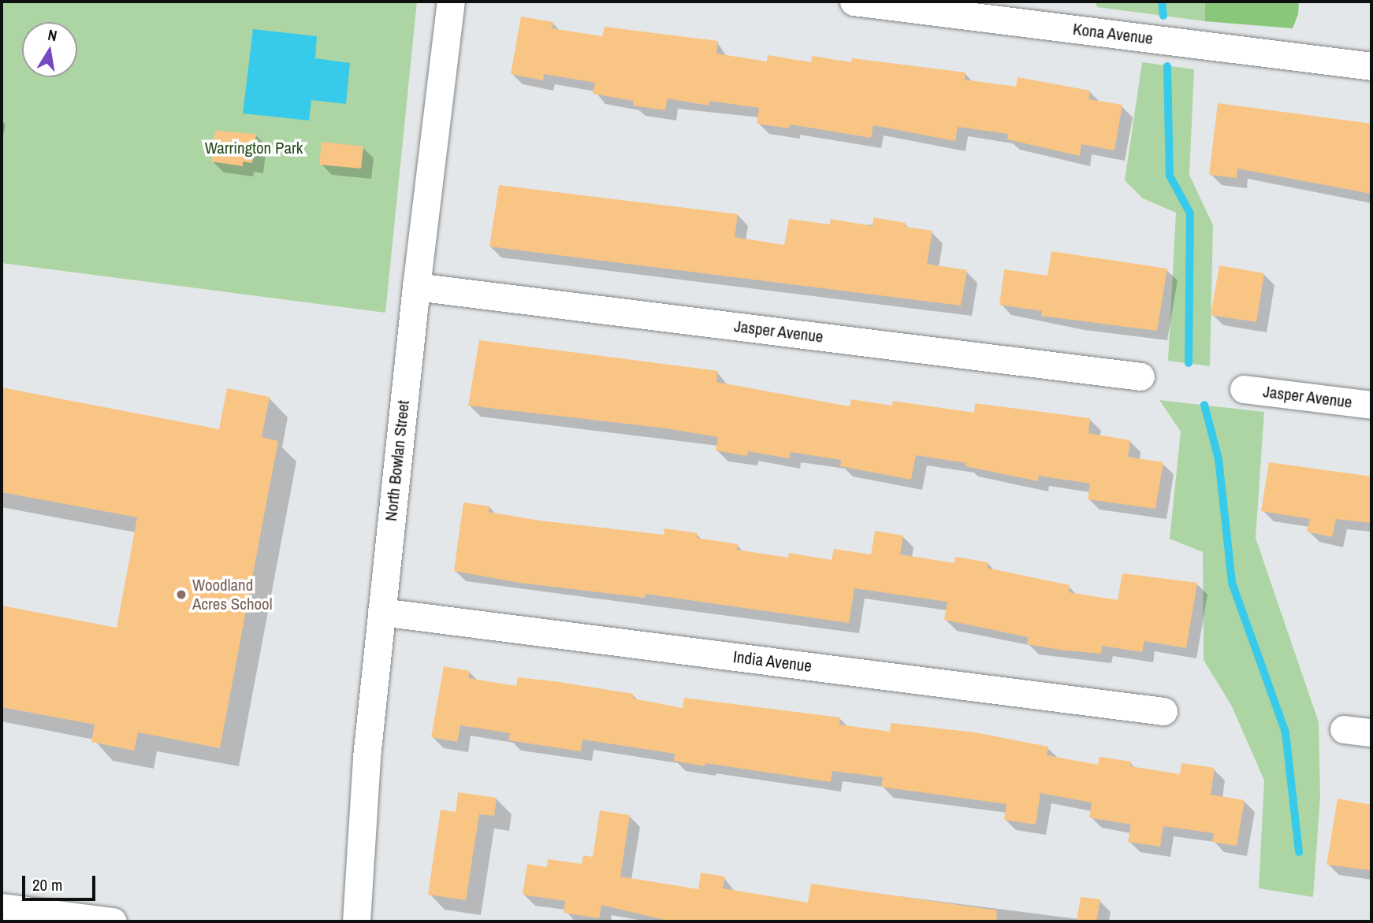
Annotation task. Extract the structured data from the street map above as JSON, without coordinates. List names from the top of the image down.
{
  "streets": {
    "street": [
      "Kona Avenue",
      "Jasper Avenue",
      "North Bowlan Street",
      "India Avenue"
    ]
  },
  "crossings": [
    ["Jasper Avenue", "North Bowlan Street"],
    ["North Bowlan Street", "India Avenue"]
  ],
  "parks": ["Warrington Park"],
  "places": ["Woodland Acres School"],
  "scale_bar": "20 m",
  "north": "top"
}
